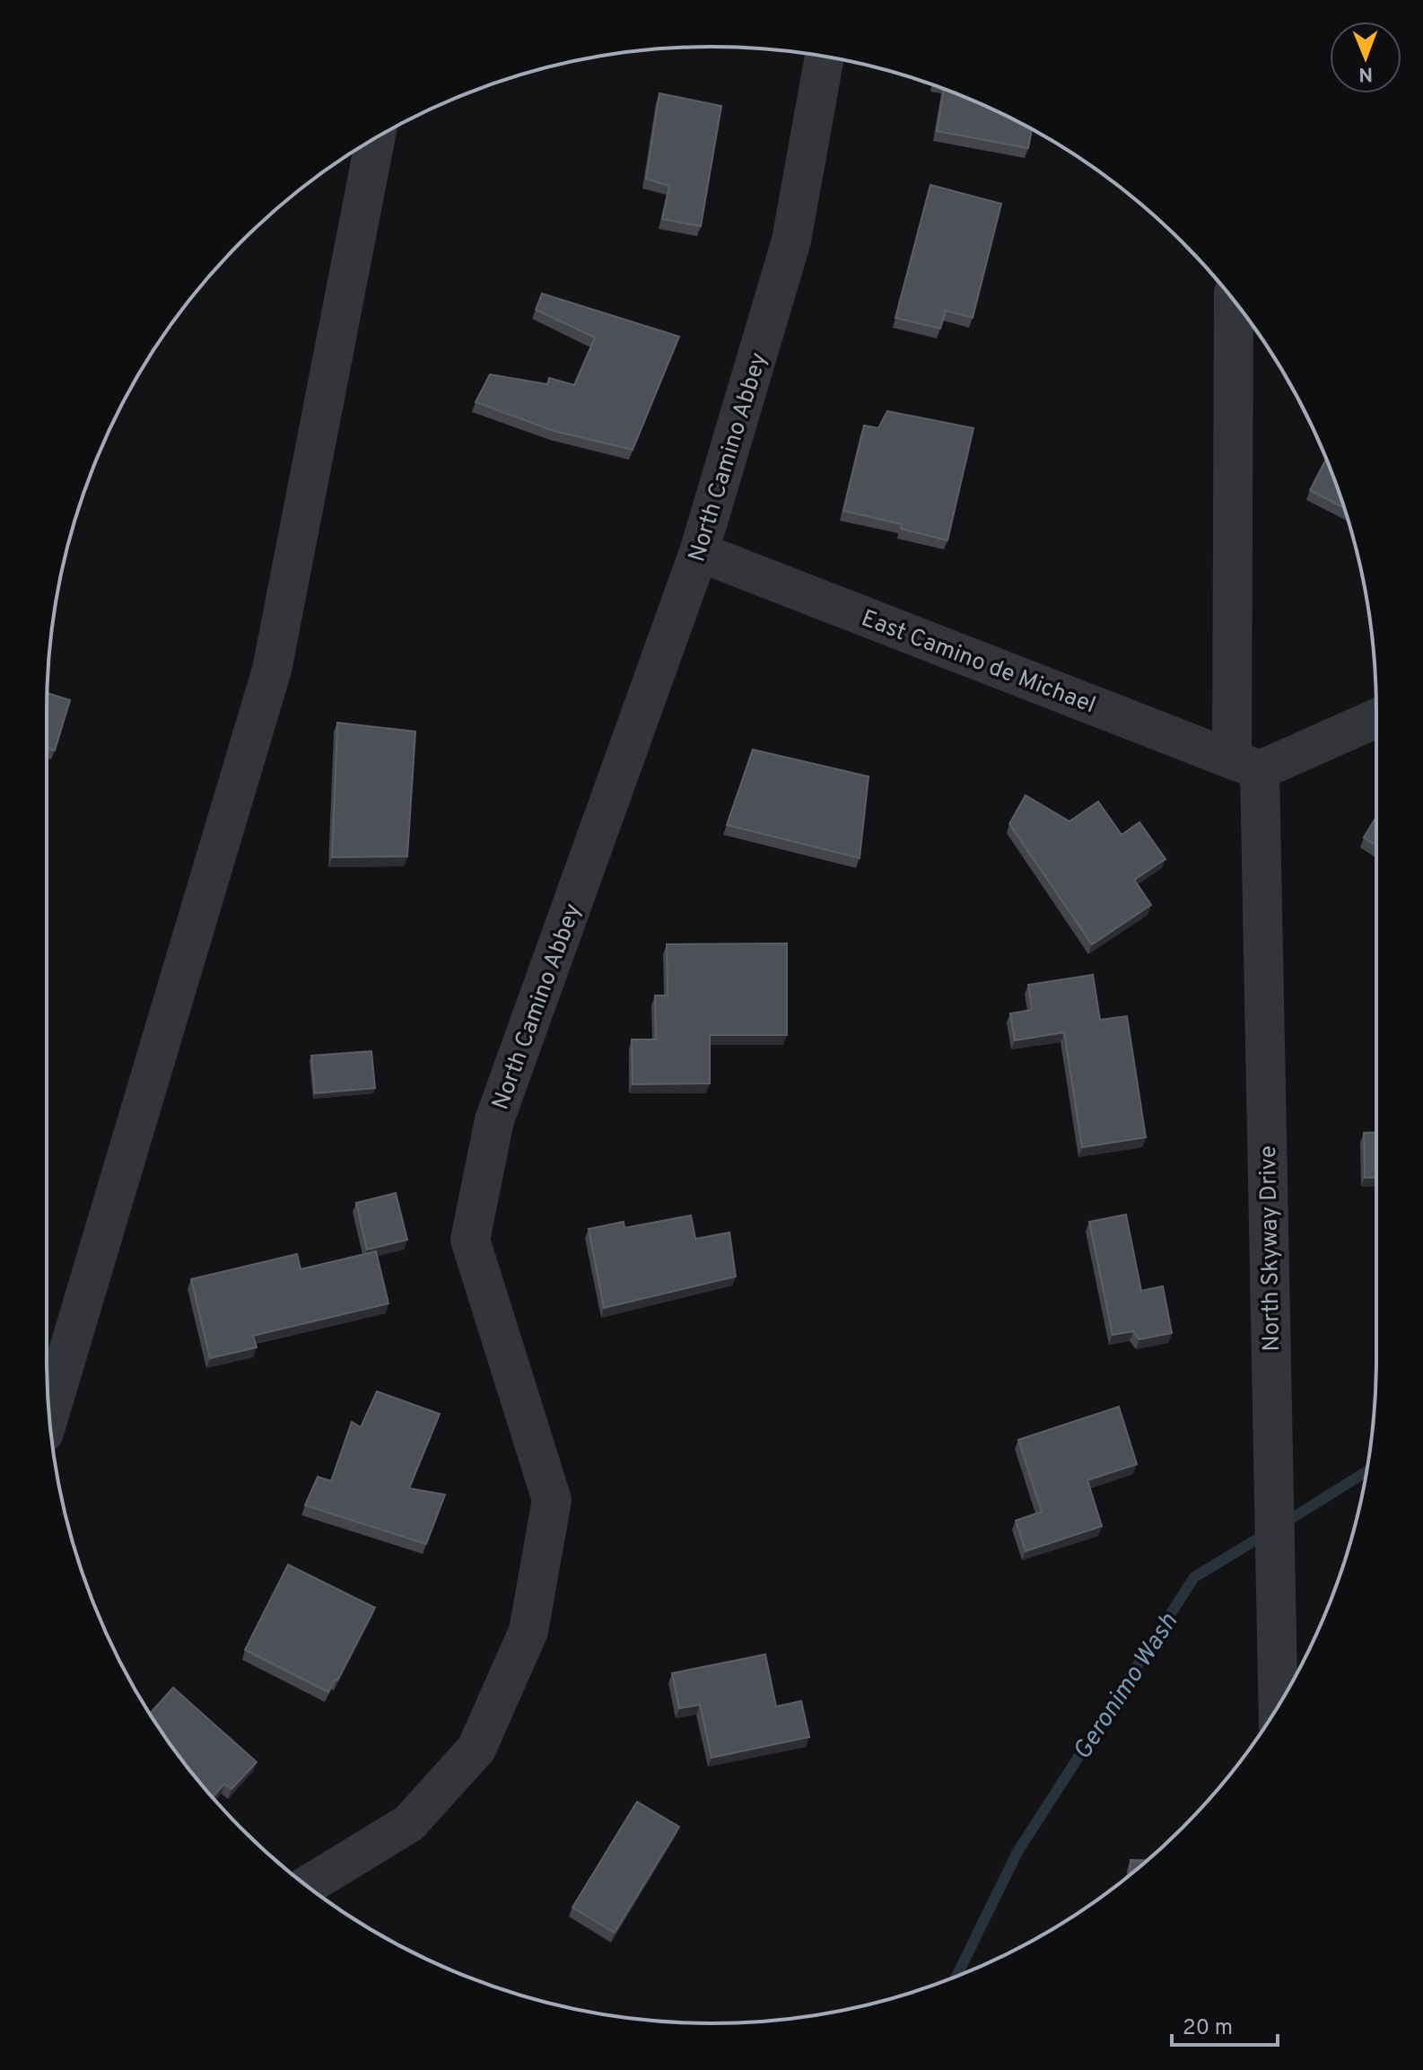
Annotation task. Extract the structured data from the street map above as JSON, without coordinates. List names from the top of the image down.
{
  "streets": {
    "street": ["North Camino Abbey", "East Camino de Michael", "North Skyway Drive"]
  },
  "crossings": [
    ["North Camino Abbey", "East Camino de Michael"],
    ["East Camino de Michael", "North Skyway Drive"]
  ],
  "water": ["Geronimo Wash"],
  "scale_bar": "20 m",
  "north": "bottom"
}
